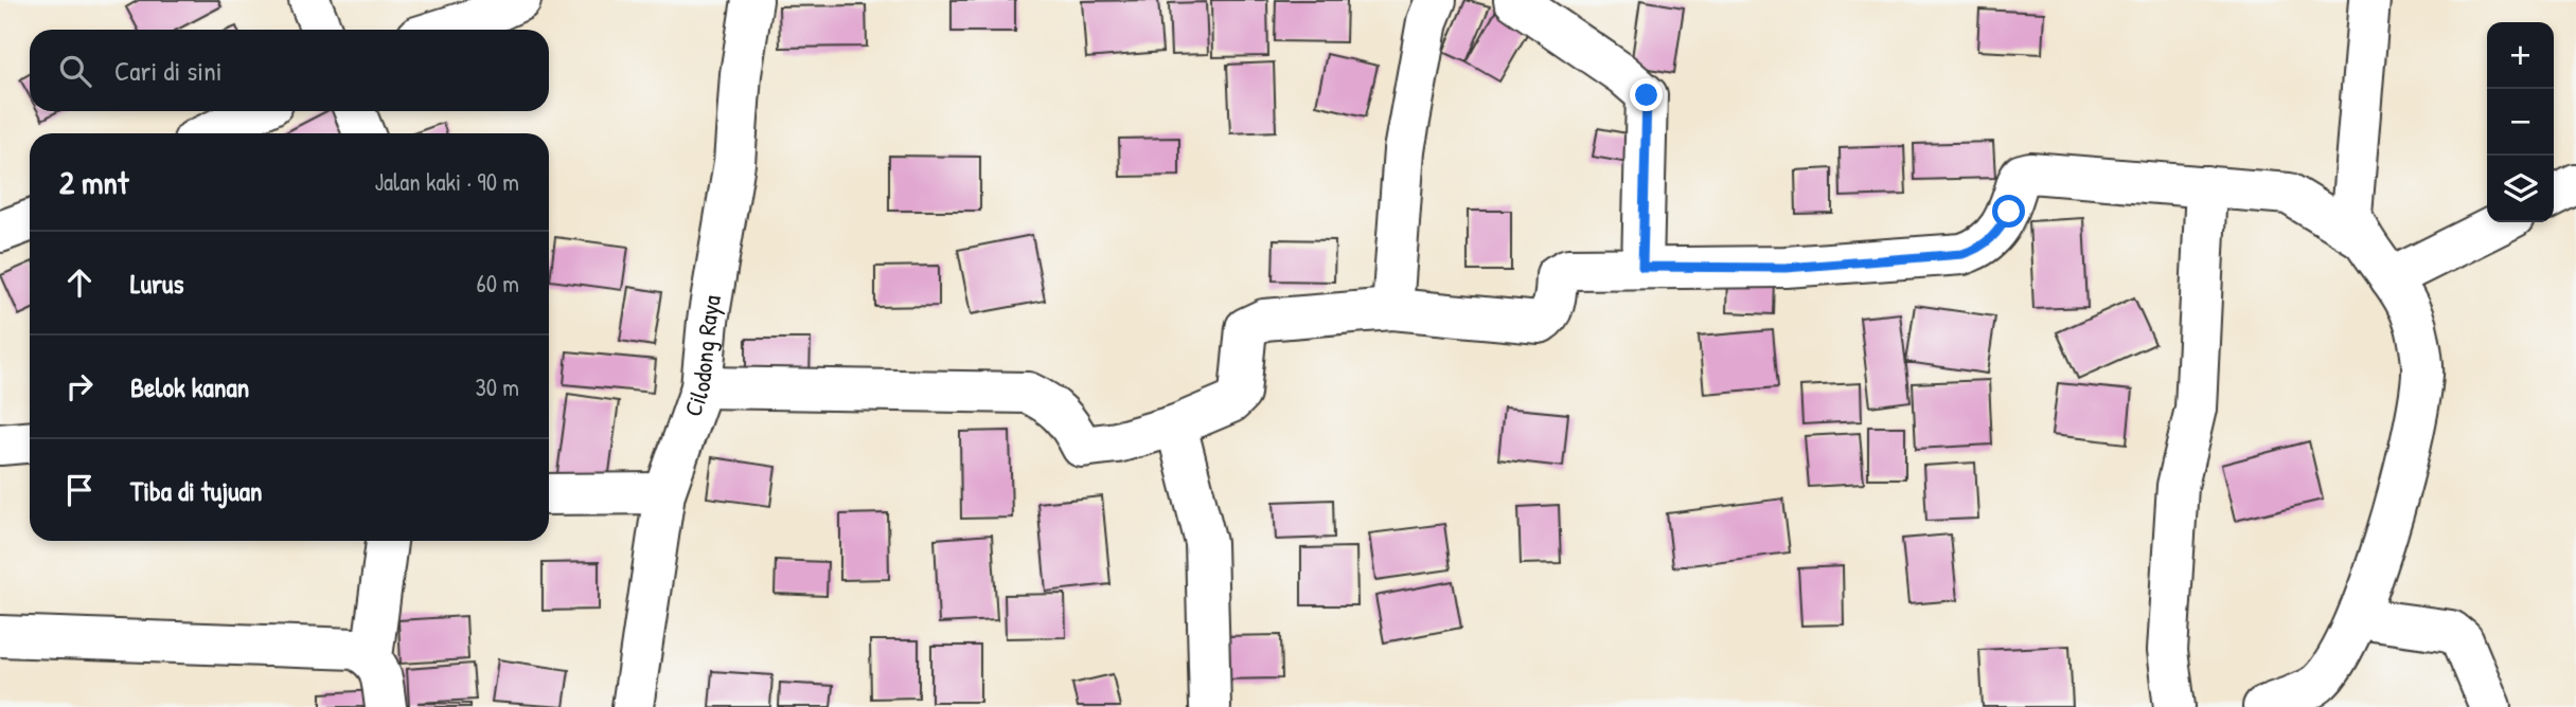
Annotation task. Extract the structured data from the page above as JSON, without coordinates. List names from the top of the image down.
{
  "streets": {
    "street": ["Cilodong Raya"]
  },
  "page": {
    "map_buttons": ["+", "−"],
    "search": "Cari di sini",
    "heading": ["2 mnt", "Jalan kaki · 90 m"],
    "list": [
      ["Lurus", "60 m"],
      ["Belok kanan", "30 m"],
      "Tiba di tujuan"
    ]
  }
}
